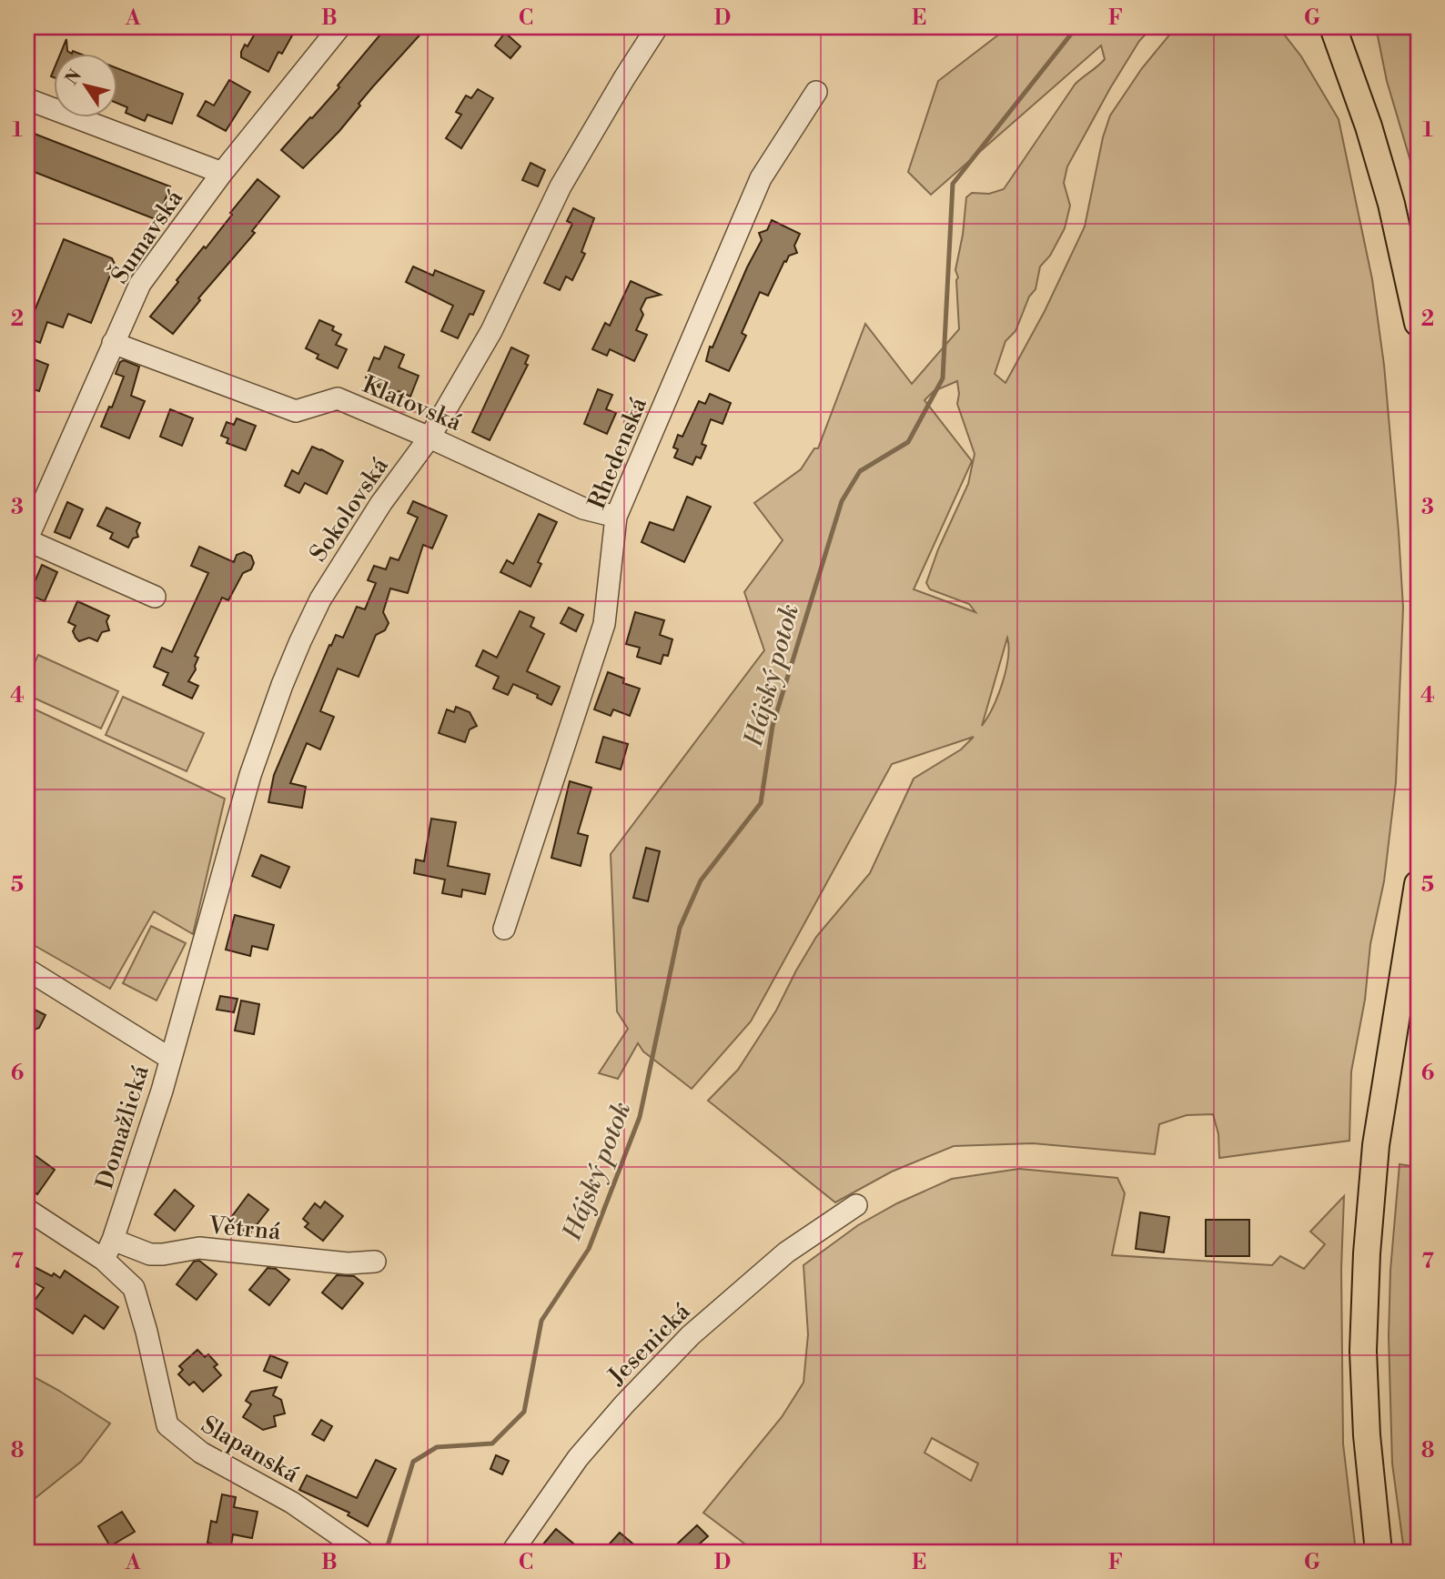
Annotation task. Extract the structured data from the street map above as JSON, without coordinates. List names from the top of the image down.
{
  "streets": {
    "street": [
      "Šumavská",
      "Klatovská",
      "Rhedenská",
      "Sokolovská",
      "Domažlická",
      "Větrná",
      "Jesenická",
      "Slapanská"
    ]
  },
  "crossings": [
    ["Šumavská", "Klatovská"],
    ["Klatovská", "Rhedenská"],
    ["Klatovská", "Sokolovská"],
    ["Sokolovská", "Domažlická"],
    ["Domažlická", "Větrná"],
    ["Domažlická", "Slapanská"]
  ],
  "water": ["Hájský potok"],
  "north": "top left",
  "grid": {
    "columns": [
      "A",
      "B",
      "C",
      "D",
      "E",
      "F",
      "G"
    ],
    "rows": [
      "1",
      "2",
      "3",
      "4",
      "5",
      "6",
      "7",
      "8"
    ]
  }
}
